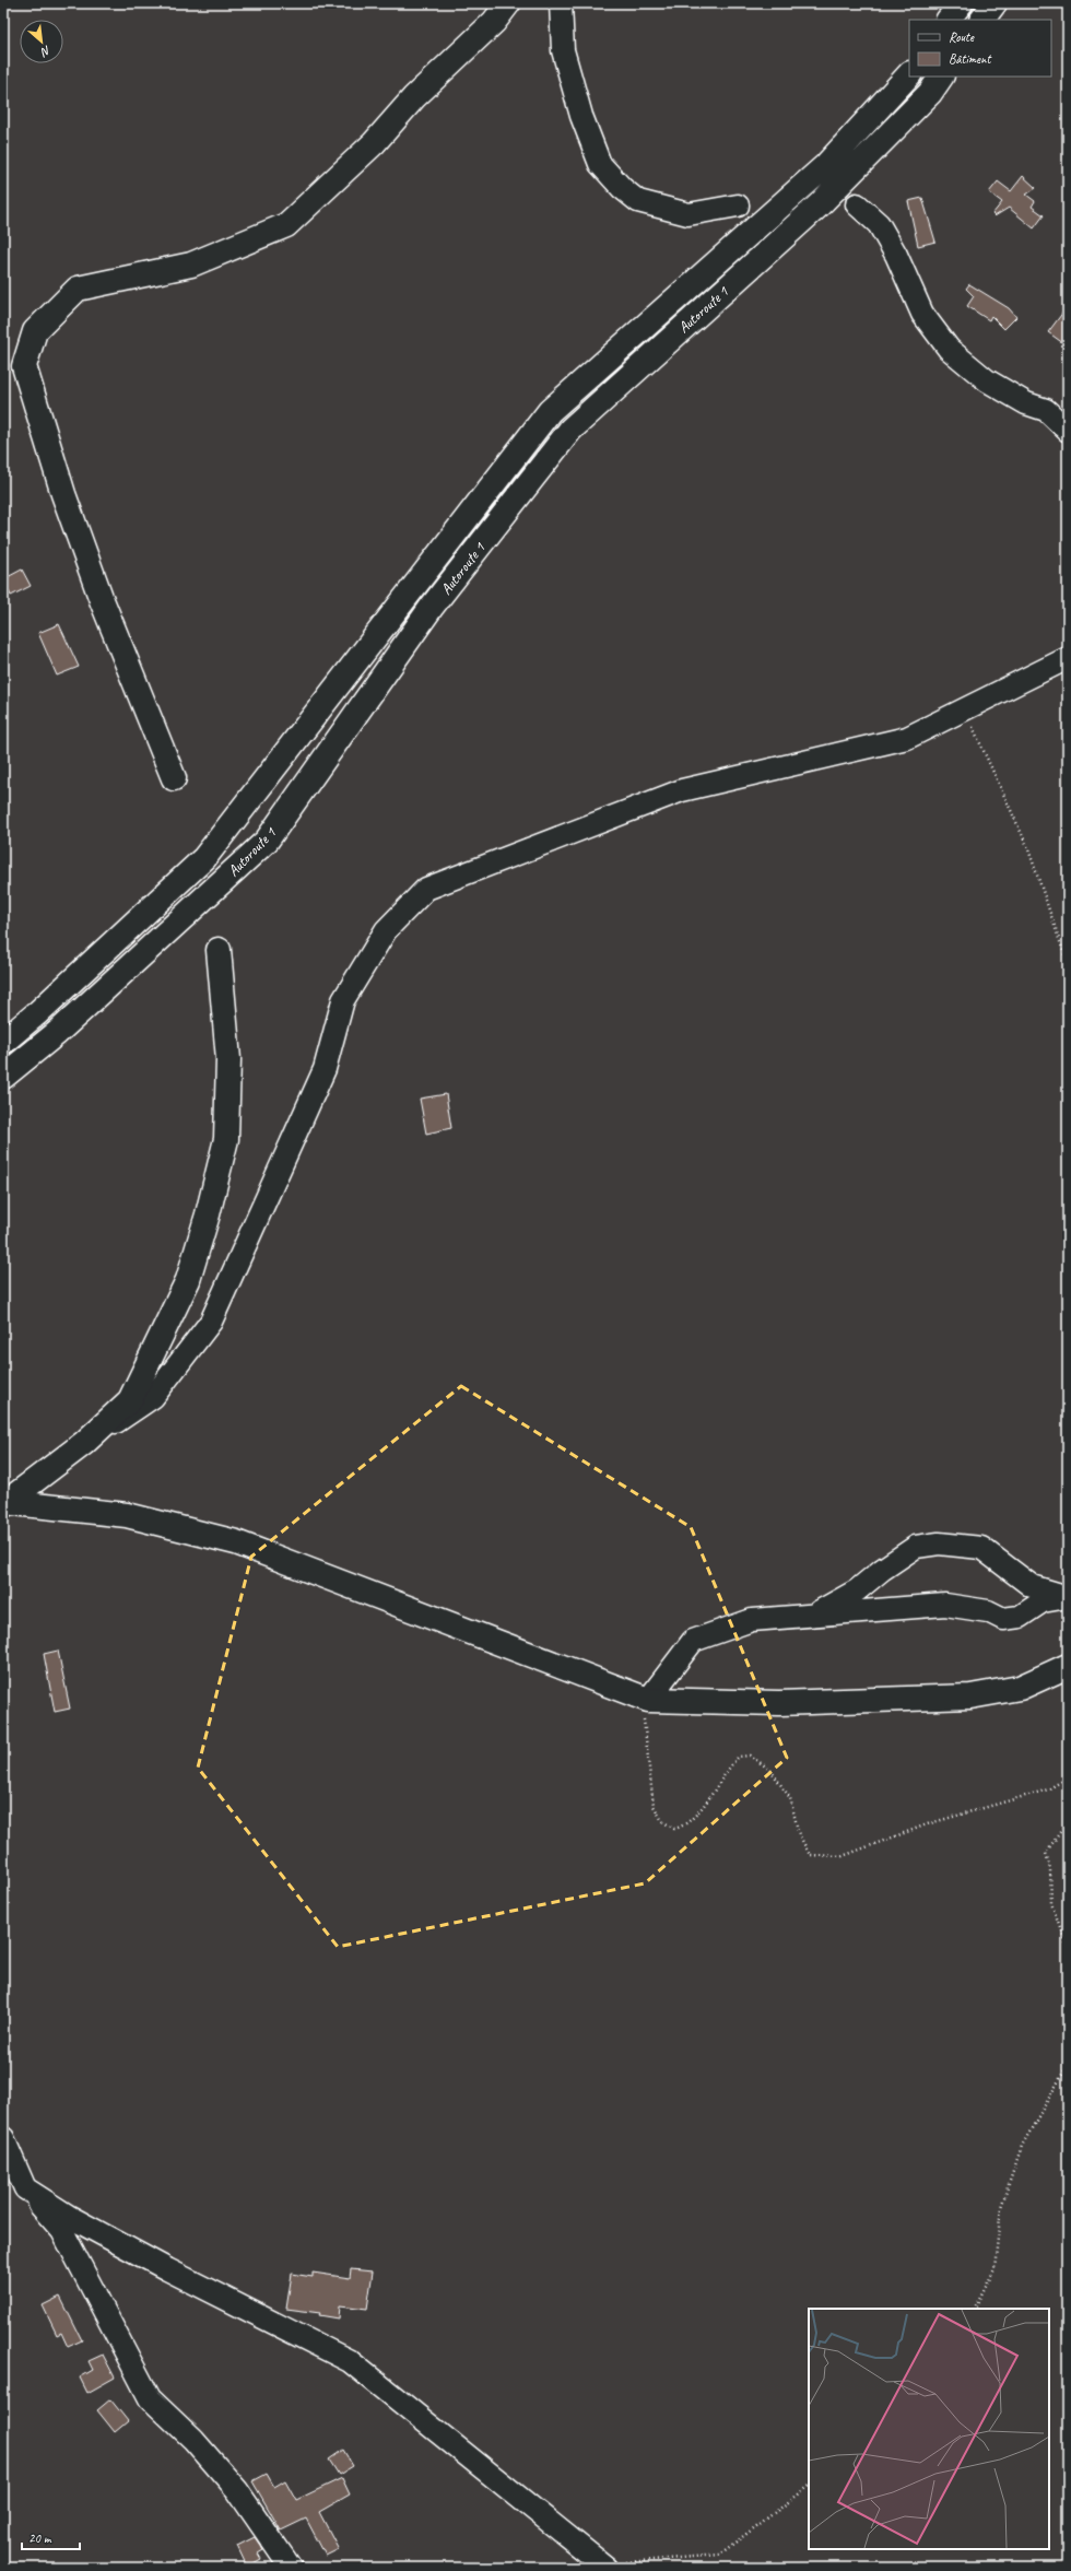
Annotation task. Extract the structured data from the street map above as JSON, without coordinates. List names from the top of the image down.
{
  "streets": {
    "street": ["Autoroute 1"]
  },
  "legend": ["Route", "Bâtiment"],
  "scale_bar": "20 m",
  "north": "bottom right"
}
